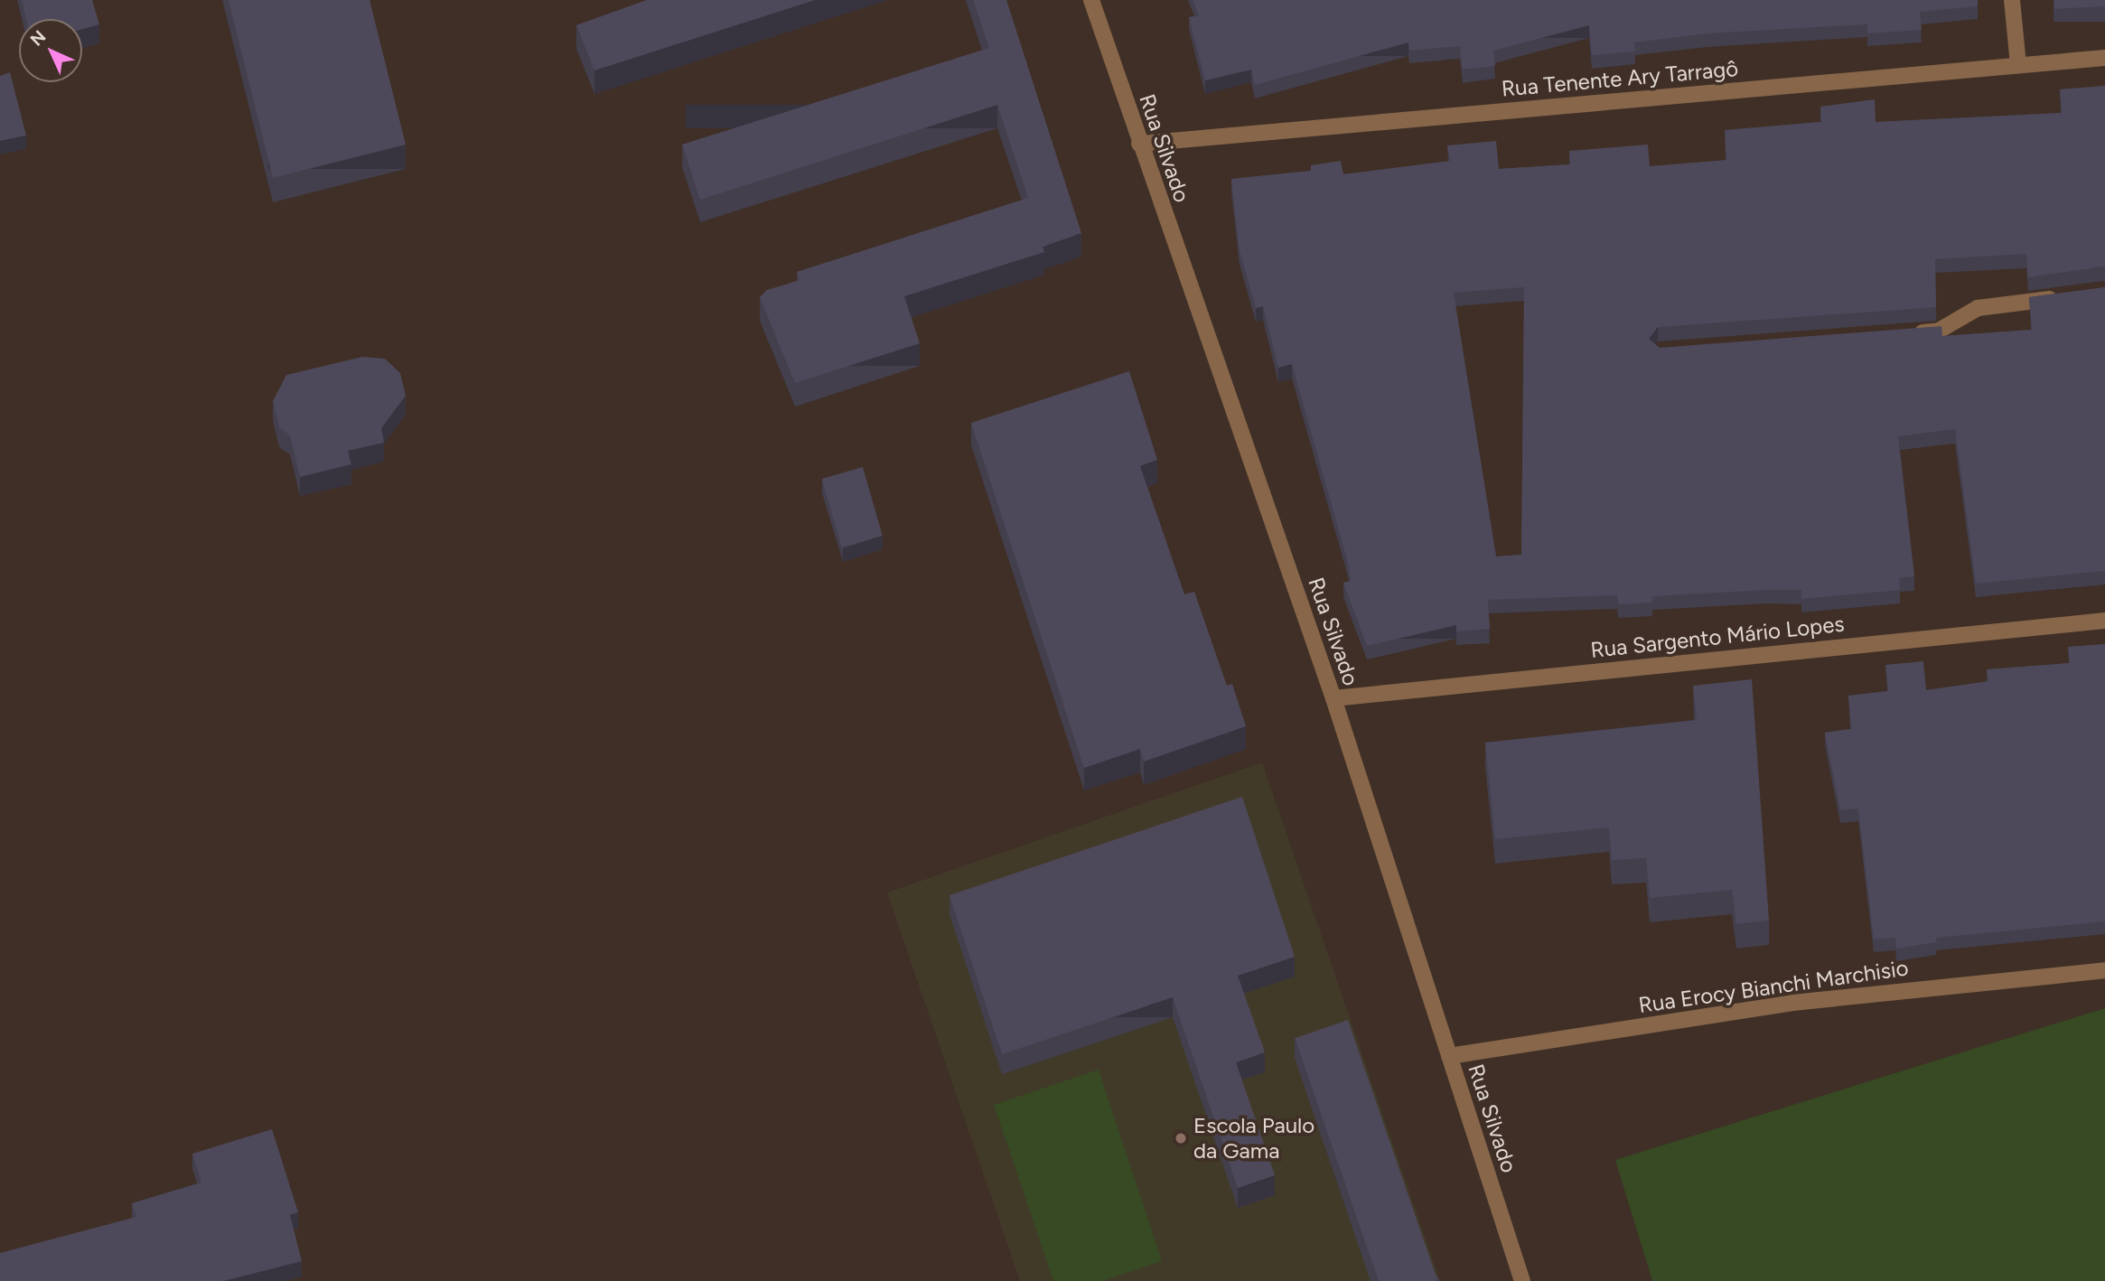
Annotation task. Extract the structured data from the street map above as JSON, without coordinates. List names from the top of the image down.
{
  "streets": {
    "street": [
      "Rua Tenente Ary Tarragô",
      "Rua Silvado",
      "Rua Sargento Mário Lopes",
      "Rua Erocy Bianchi Marchisio"
    ]
  },
  "crossings": [
    ["Rua Tenente Ary Tarragô", "Rua Silvado"],
    ["Rua Silvado", "Rua Sargento Mário Lopes"],
    ["Rua Silvado", "Rua Erocy Bianchi Marchisio"]
  ],
  "places": ["Escola Paulo da Gama"],
  "north": "top left"
}
